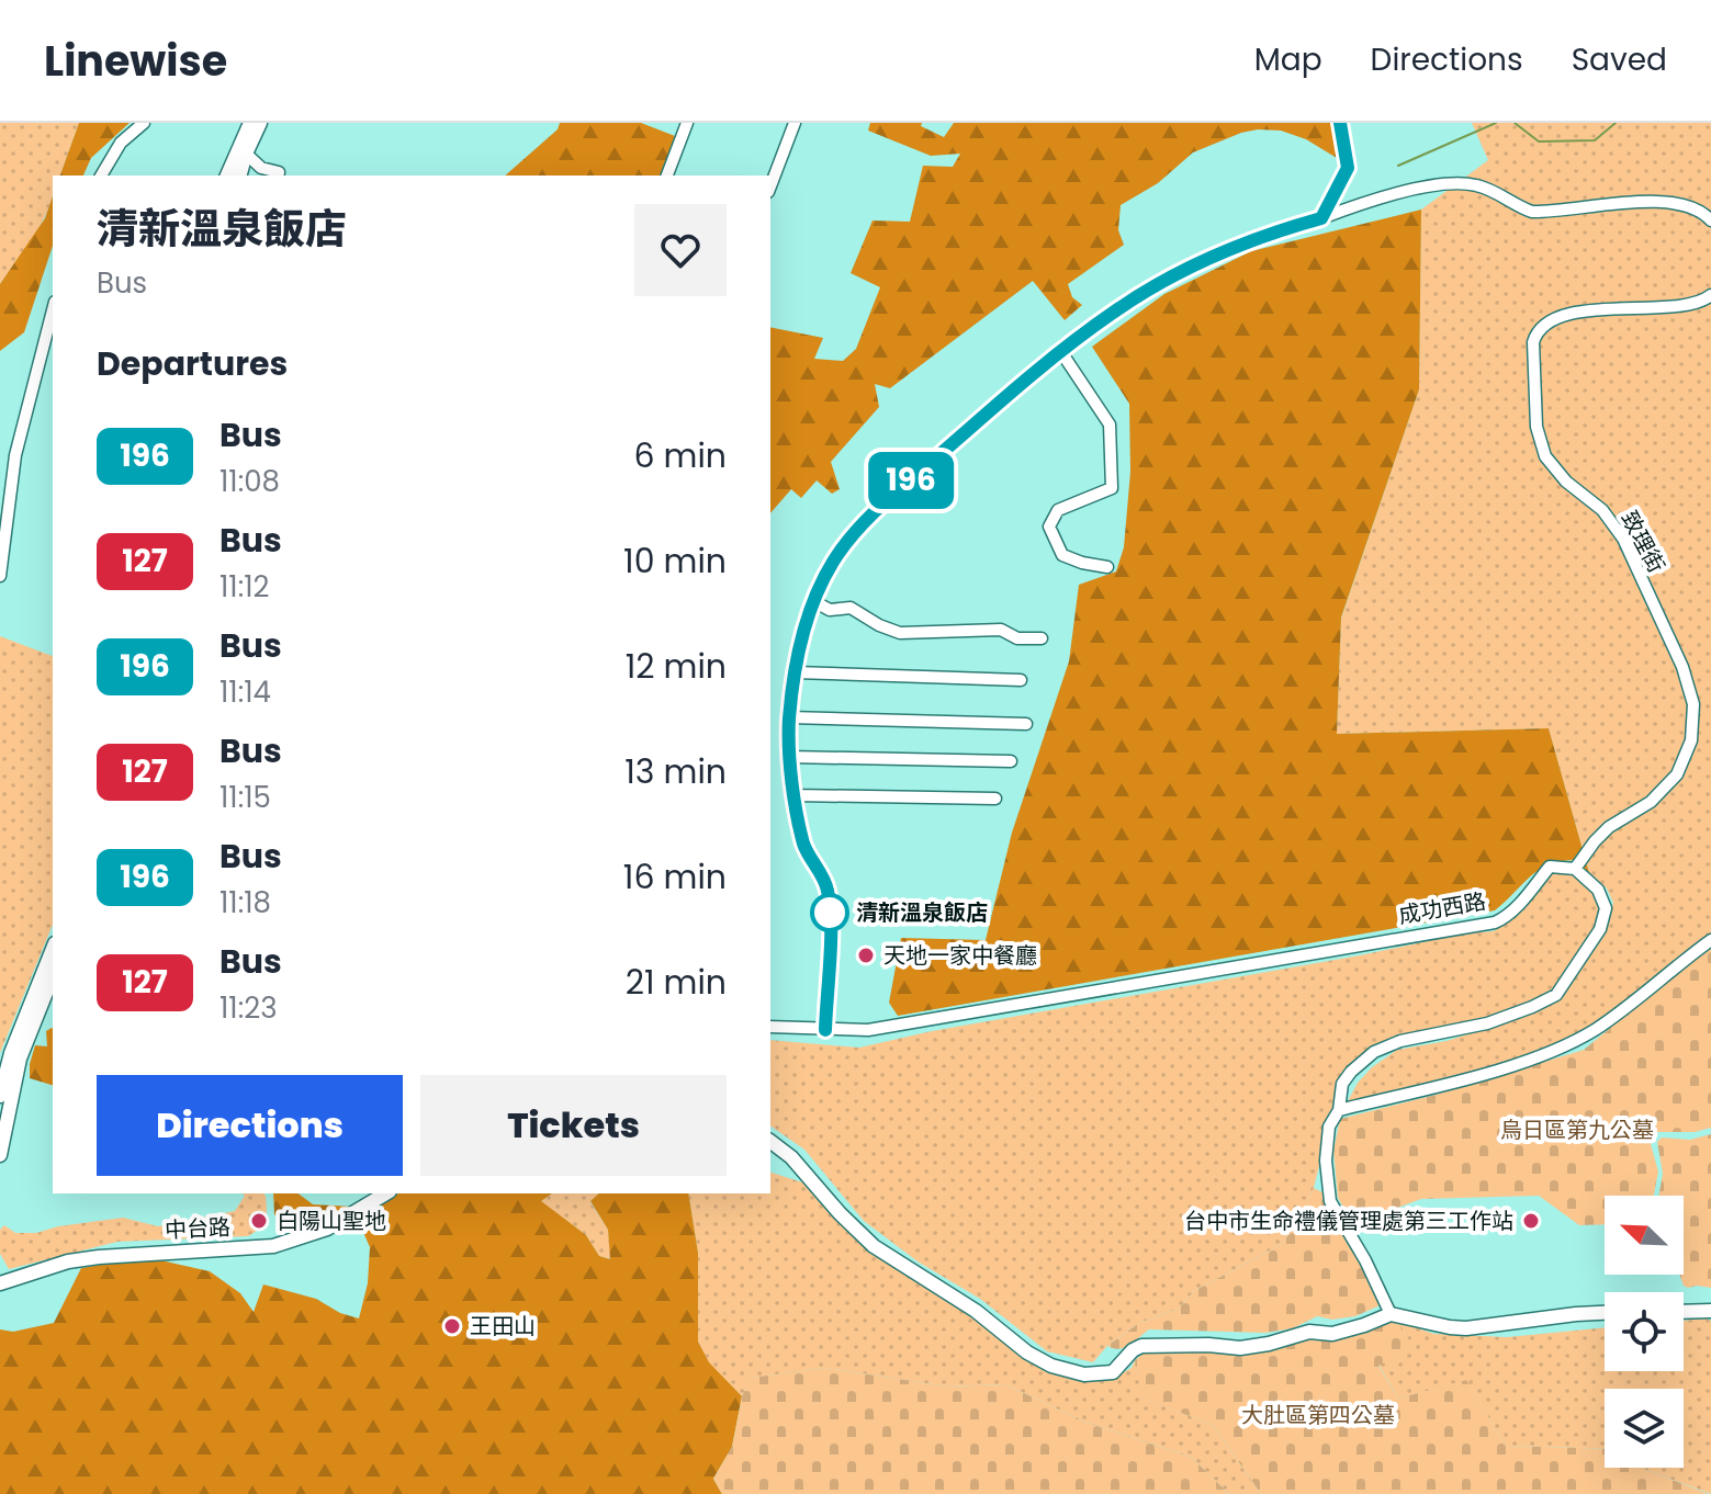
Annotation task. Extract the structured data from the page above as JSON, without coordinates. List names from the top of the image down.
{
  "streets": {
    "street": ["致理街", "成功西路", "中台路"]
  },
  "crossings": [
    ["致理街", "成功西路"]
  ],
  "parks": ["烏日區第九公墓", "大肚區第四公墓"],
  "places": [
    "清新溫泉飯店",
    "天地一家中餐廳",
    "白陽山聖地",
    "台中市生命禮儀管理處第三工作站",
    "王田山"
  ],
  "lines": ["bus line 196"],
  "north": "top left",
  "page": {
    "header": "Linewise",
    "nav": ["Map", "Directions", "Saved"],
    "on_map": "196",
    "heading": [
      ["清新溫泉飯店", "Bus"],
      "Departures"
    ],
    "list": [
      {
        "mark": "196",
        "name": "Bus",
        "note": "11:08",
        "value": "6 min"
      },
      {
        "mark": "127",
        "name": "Bus",
        "note": "11:12",
        "value": "10 min"
      },
      {
        "mark": "196",
        "name": "Bus",
        "note": "11:14",
        "value": "12 min"
      },
      {
        "mark": "127",
        "name": "Bus",
        "note": "11:15",
        "value": "13 min"
      },
      {
        "mark": "196",
        "name": "Bus",
        "note": "11:18",
        "value": "16 min"
      },
      {
        "mark": "127",
        "name": "Bus",
        "note": "11:23",
        "value": "21 min"
      }
    ],
    "buttons": ["Directions", "Tickets"]
  }
}
